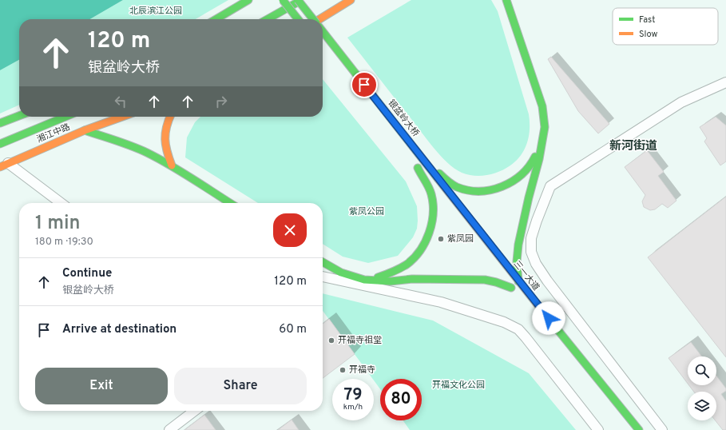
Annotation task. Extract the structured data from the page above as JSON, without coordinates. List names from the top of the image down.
{
  "streets": {
    "main road": ["银盆岭大桥", "湘江中路", "三一大道"]
  },
  "crossings": [
    ["银盆岭大桥", "三一大道"]
  ],
  "districts": ["新河街道"],
  "parks": ["北辰滨江公园", "紫凤公园", "开福文化公园"],
  "places": ["紫凤园", "开福寺祖堂", "开福寺"],
  "legend": ["Fast", "Slow"],
  "page": {
    "turn": ["120 m", "银盆岭大桥"],
    "heading": ["1 min", "180 m · 19:30"],
    "list": [
      {
        "name": "Continue",
        "note": "银盆岭大桥",
        "value": "120 m"
      },
      {
        "name": "Arrive at destination",
        "value": "60 m"
      }
    ],
    "buttons": ["Exit", "Share"],
    "speed": "79 km/h",
    "limit": "80"
  }
}
